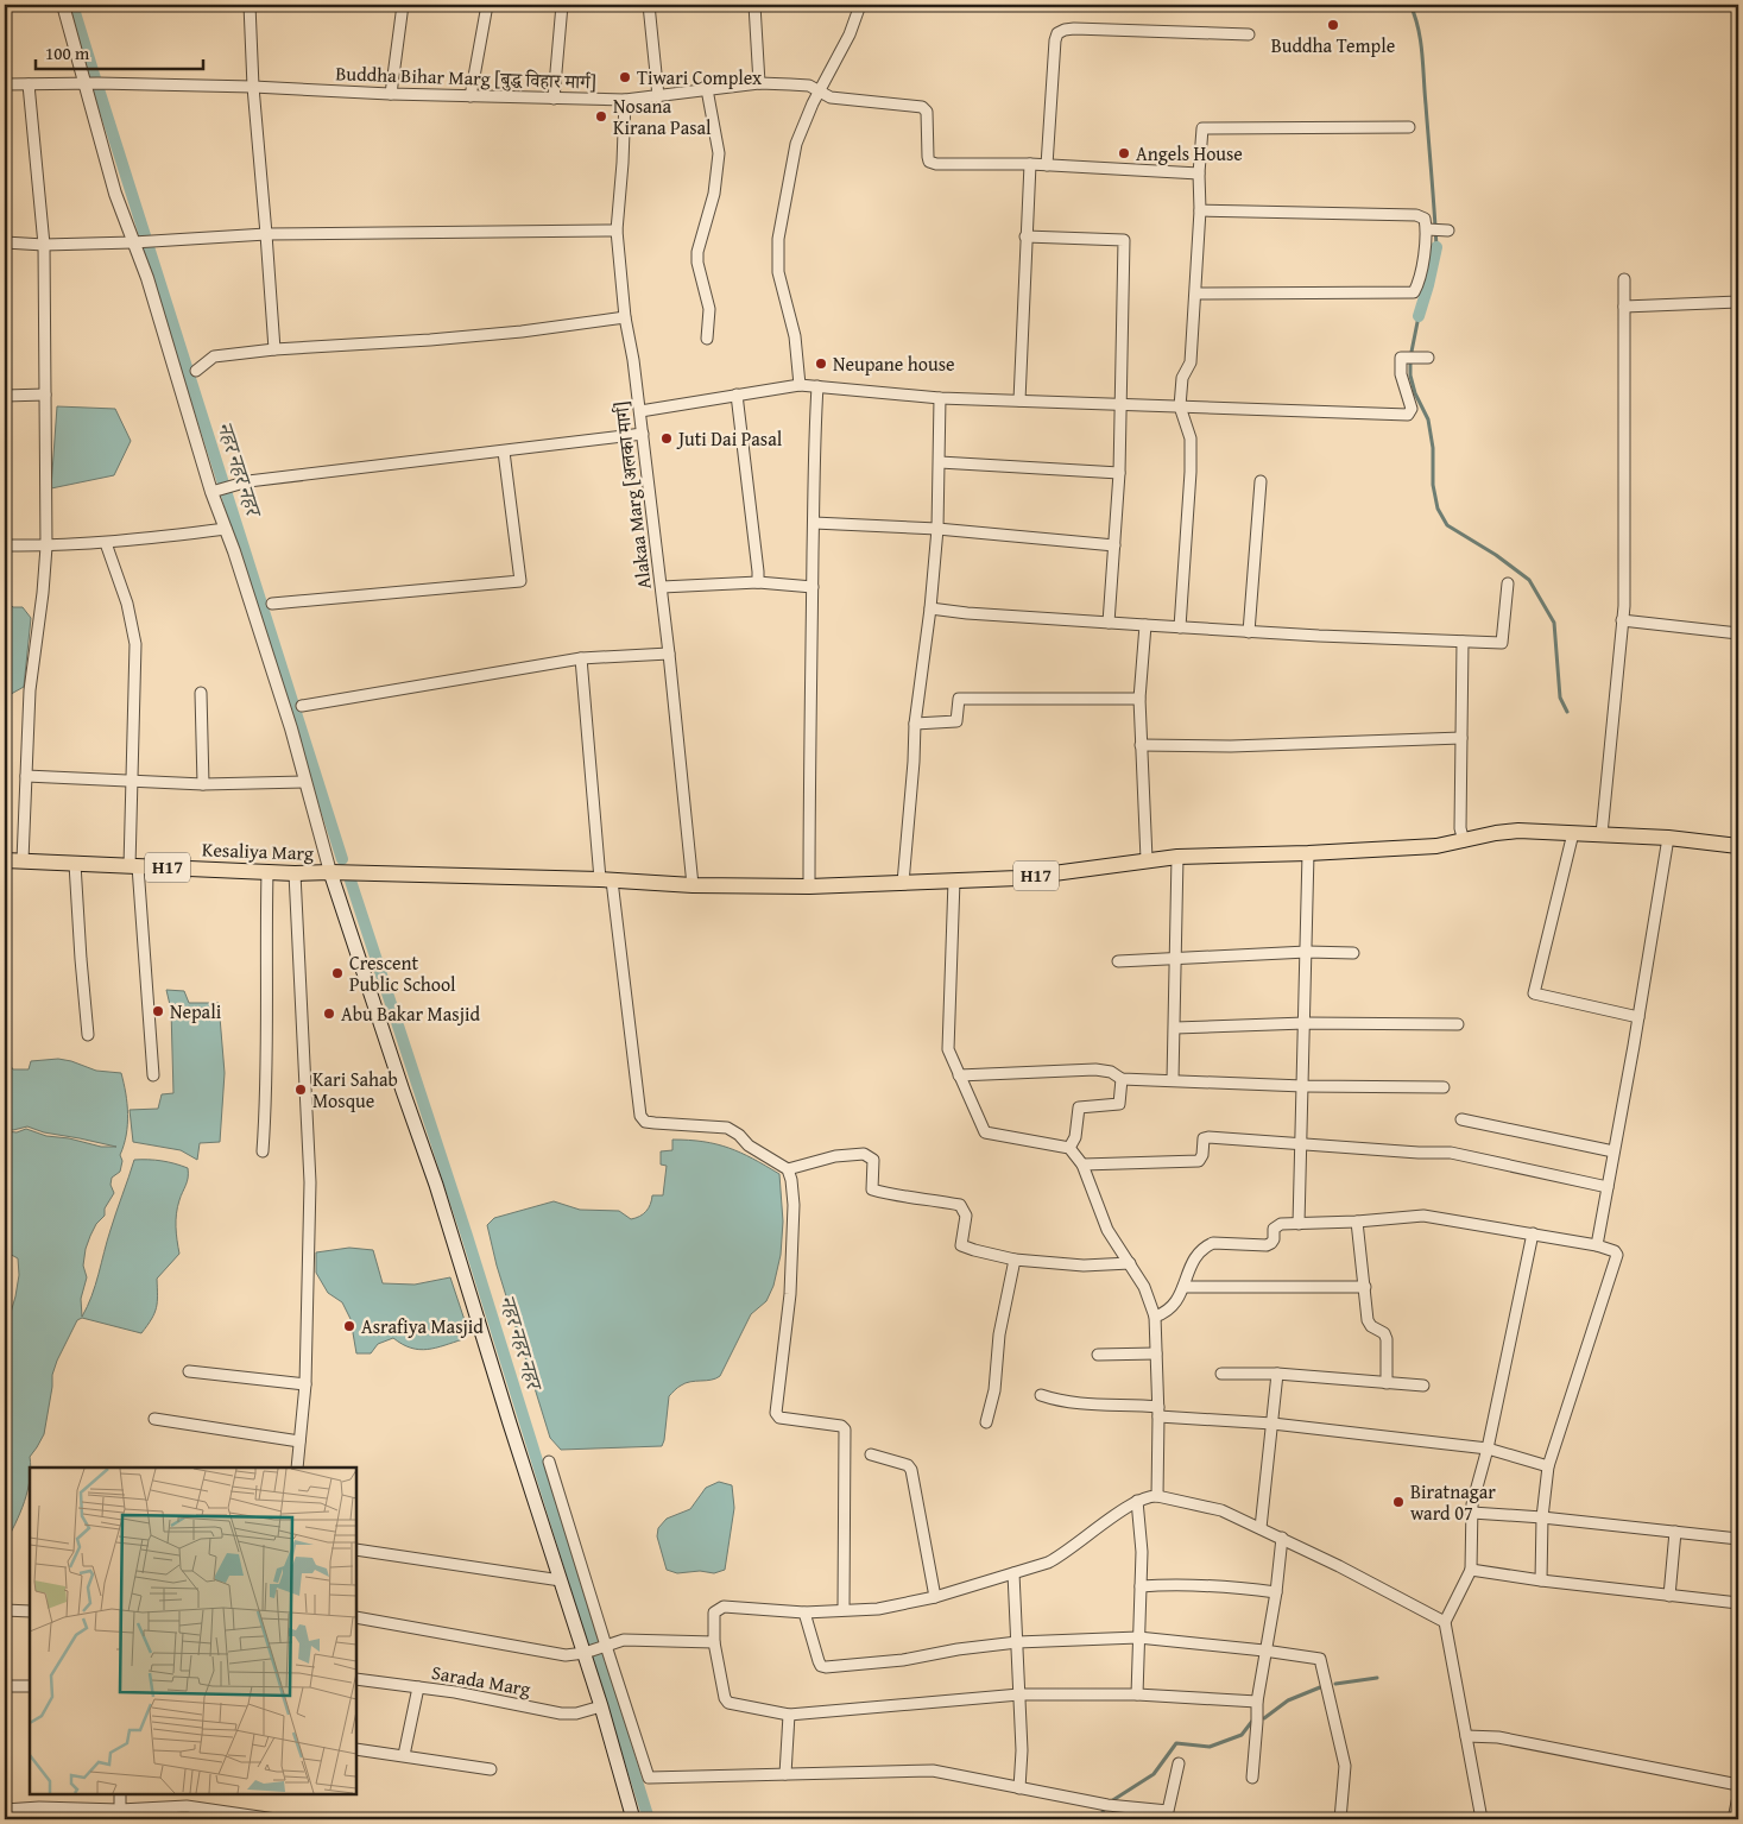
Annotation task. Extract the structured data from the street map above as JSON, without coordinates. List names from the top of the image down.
{
  "streets": {
    "main road": ["Kesaliya Marg", "H17"],
    "street": ["Buddha Bihar Marg [बुद्ध विहार मार्ग]", "Alakaa Marg [अलका मार्ग]", "Sarada Marg"]
  },
  "crossings": [
    ["Buddha Bihar Marg [बुद्ध विहार मार्ग]", "Alakaa Marg [अलका मार्ग]"],
    ["Alakaa Marg [अलका मार्ग]", "H17"],
    ["Kesaliya Marg", "H17"]
  ],
  "water": ["नहर नहर नहर"],
  "places": [
    "Buddha Temple",
    "Tiwari Complex",
    "Nosana Kirana Pasal",
    "Angels House",
    "Neupane house",
    "Juti Dai Pasal",
    "Crescent Public School",
    "Nepali",
    "Abu Bakar Masjid",
    "Kari Sahab Mosque",
    "Asrafiya Masjid",
    "Biratnagar ward 07"
  ],
  "scale_bar": "100 m"
}
